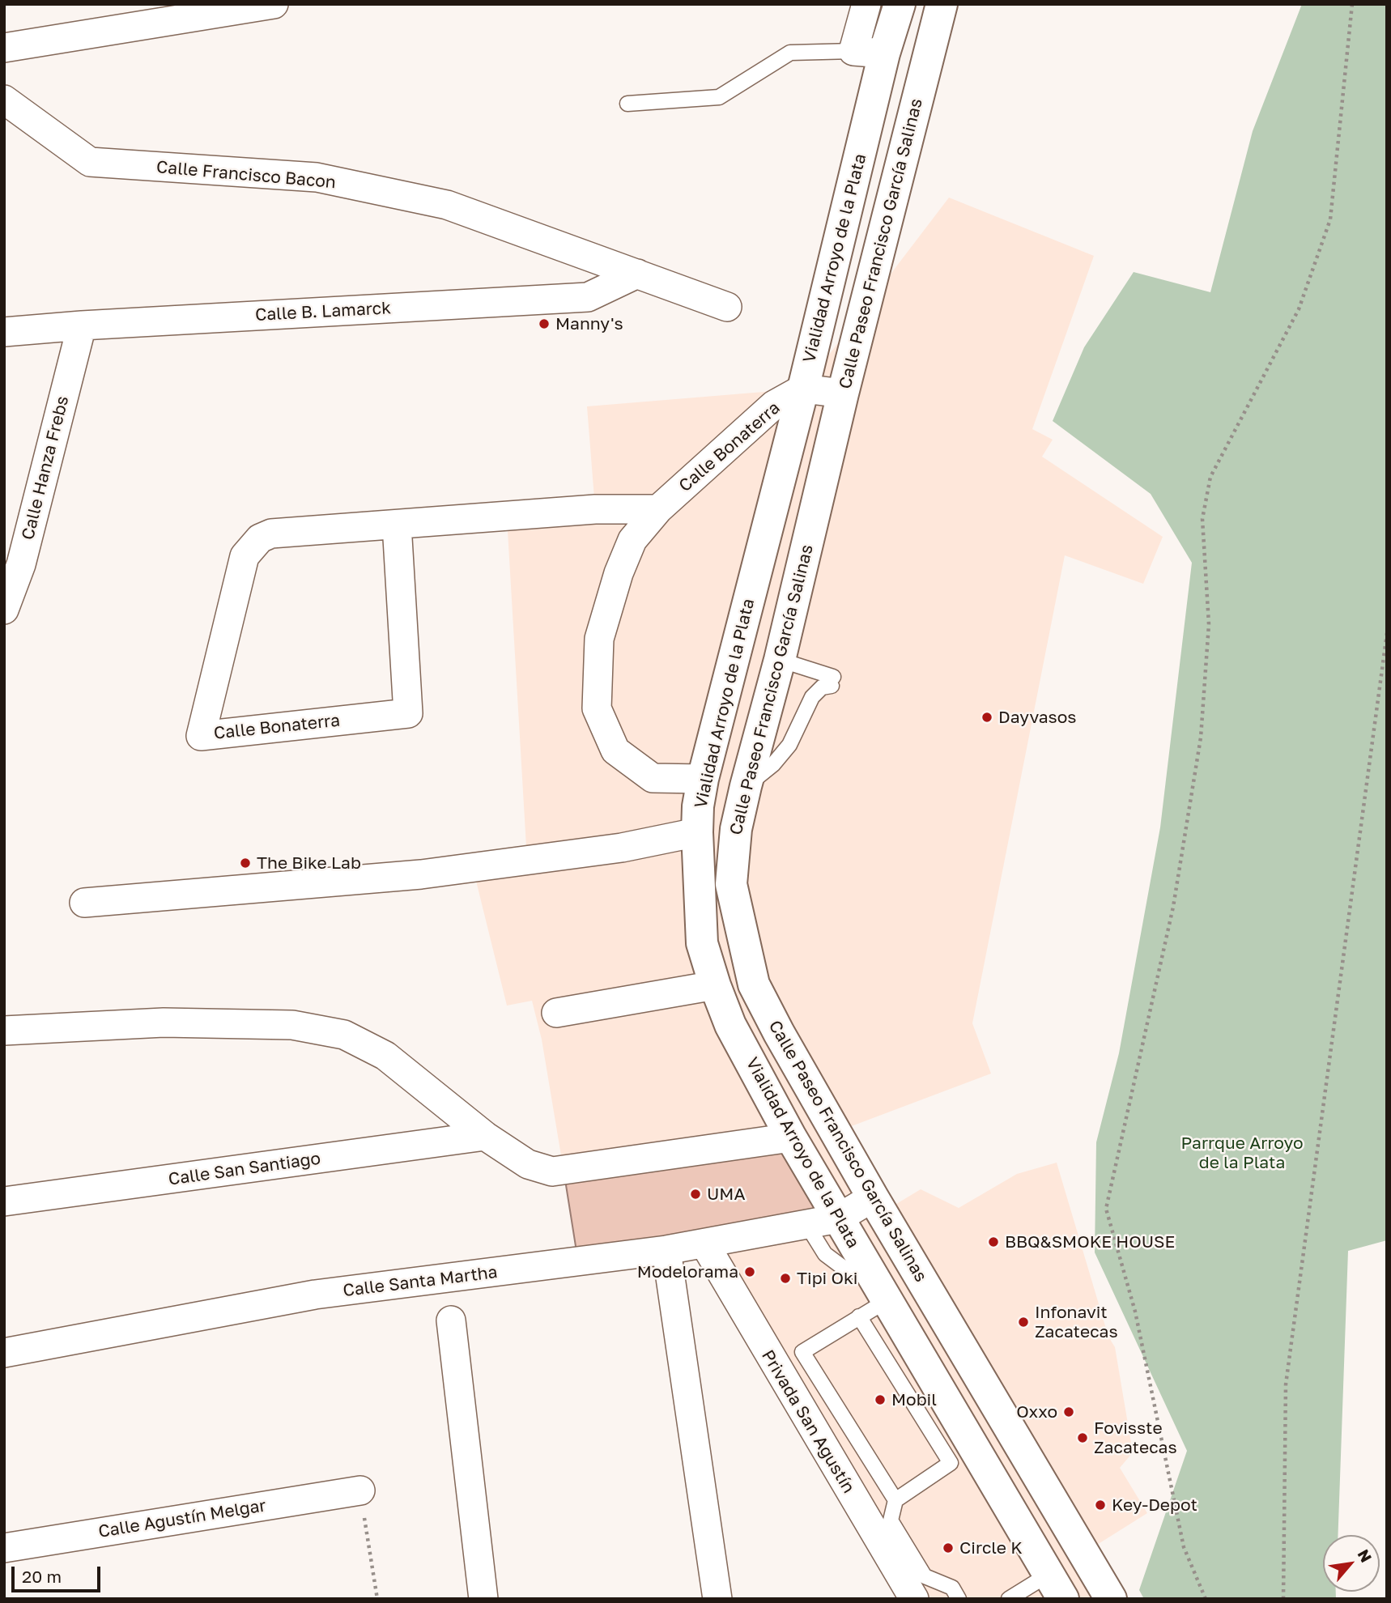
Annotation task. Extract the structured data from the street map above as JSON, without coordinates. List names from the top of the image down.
{
  "streets": {
    "main road": ["Calle Paseo Francisco García Salinas", "Vialidad Arroyo de la Plata"],
    "street": [
      "Calle Francisco Bacon",
      "Calle B. Lamarck",
      "Calle Bonaterra",
      "Calle Hanza Frebs",
      "Calle San Santiago",
      "Calle Santa Martha",
      "Privada San Agustín",
      "Calle Agustín Melgar"
    ]
  },
  "crossings": [
    ["Calle Francisco Bacon", "Calle B. Lamarck"],
    ["Vialidad Arroyo de la Plata", "Calle Bonaterra"],
    ["Vialidad Arroyo de la Plata", "Calle Santa Martha"],
    ["Calle B. Lamarck", "Calle Hanza Frebs"],
    ["Calle Santa Martha", "Privada San Agustín"]
  ],
  "parks": ["Parrque Arroyo de la Plata"],
  "places": [
    "Manny's",
    "Dayvasos",
    "The Bike Lab",
    "UMA",
    "BBQ&SMOKE HOUSE",
    "Modelorama",
    "Tipi Oki",
    "Infonavit Zacatecas",
    "Mobil",
    "Oxxo",
    "Fovisste Zacatecas",
    "Key-Depot",
    "Circle K"
  ],
  "scale_bar": "20 m",
  "north": "top right"
}
